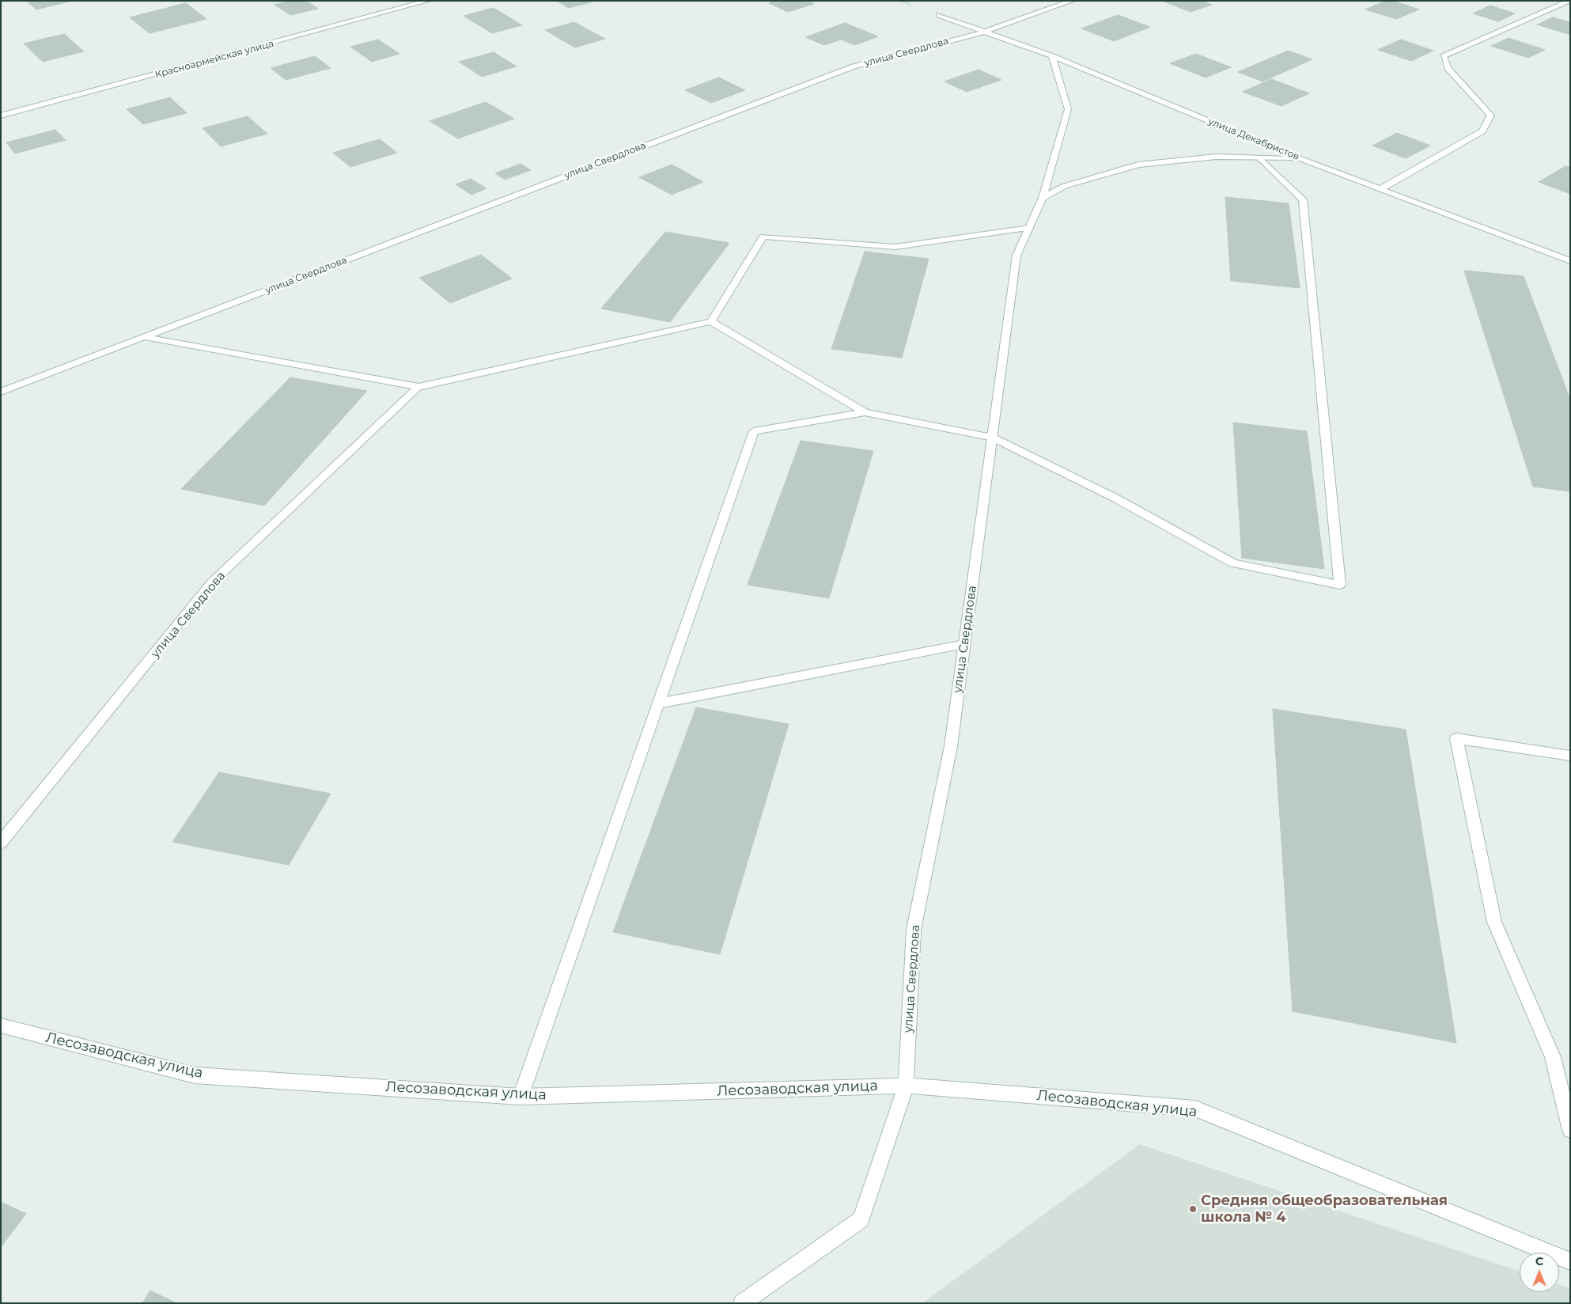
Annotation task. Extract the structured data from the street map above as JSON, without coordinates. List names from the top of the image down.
{
  "streets": {
    "street": [
      "улица Свердлова",
      "Красноармейская улица",
      "улица Декабристов",
      "Лесозаводская улица"
    ]
  },
  "crossings": [
    ["улица Свердлова", "улица Декабристов"],
    ["улица Свердлова", "Лесозаводская улица"]
  ],
  "places": ["Средняя общеобразовательная школа № 4"],
  "north": "top"
}
